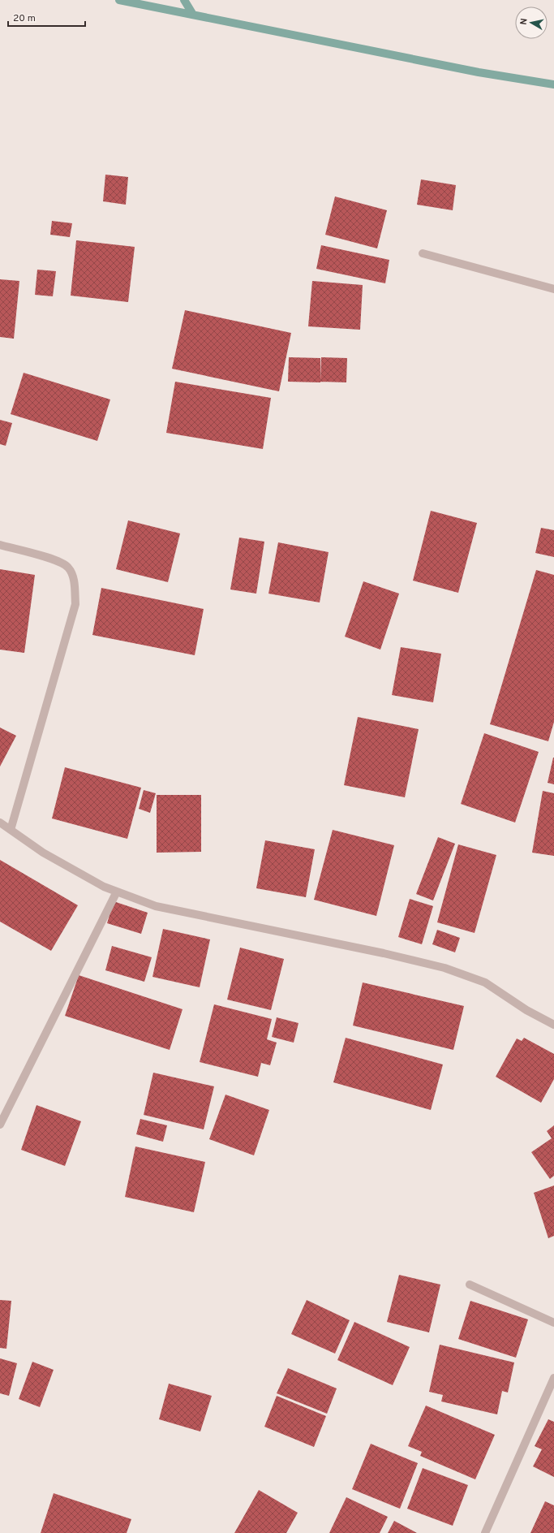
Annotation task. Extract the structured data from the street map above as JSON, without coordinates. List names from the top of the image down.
{
  "scale_bar": "20 m",
  "north": "left"
}
